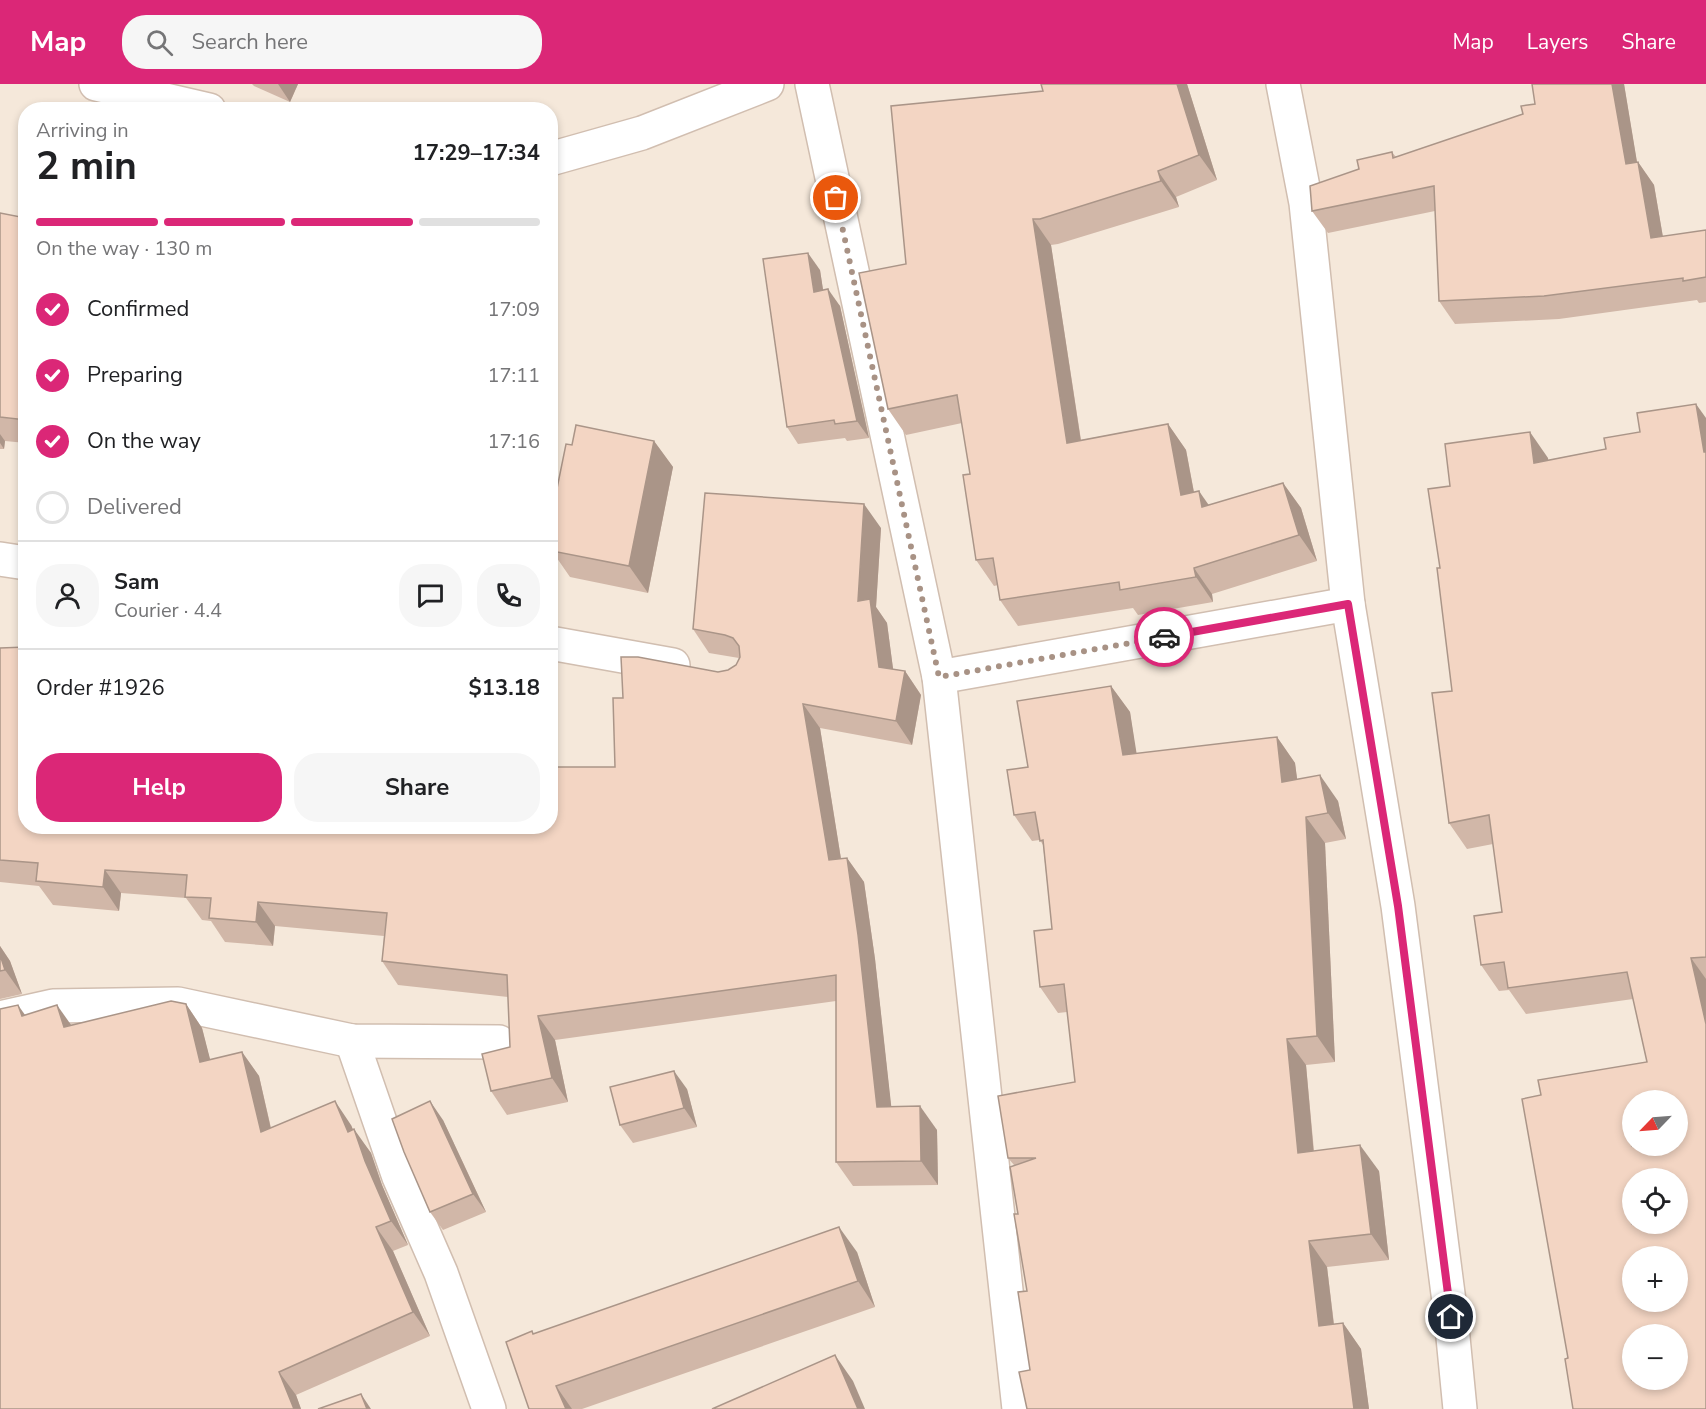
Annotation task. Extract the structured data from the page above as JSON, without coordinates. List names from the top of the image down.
{
  "north": "bottom left",
  "page": {
    "header": "Map",
    "search": "Search here",
    "nav": ["Map", "Layers", "Share"],
    "heading": ["2 min", "Arriving in", "17:29–17:34"],
    "panel": [
      "Sam",
      "Courier · 4.4",
      "Order #1926",
      "$13.18"
    ],
    "bar": "On the way · 130 m",
    "list": [
      ["Confirmed", "17:09"],
      ["Preparing", "17:11"],
      ["On the way", "17:16"],
      "Delivered"
    ],
    "buttons": ["Help", "Share"],
    "map_buttons": ["+", "−"]
  }
}
